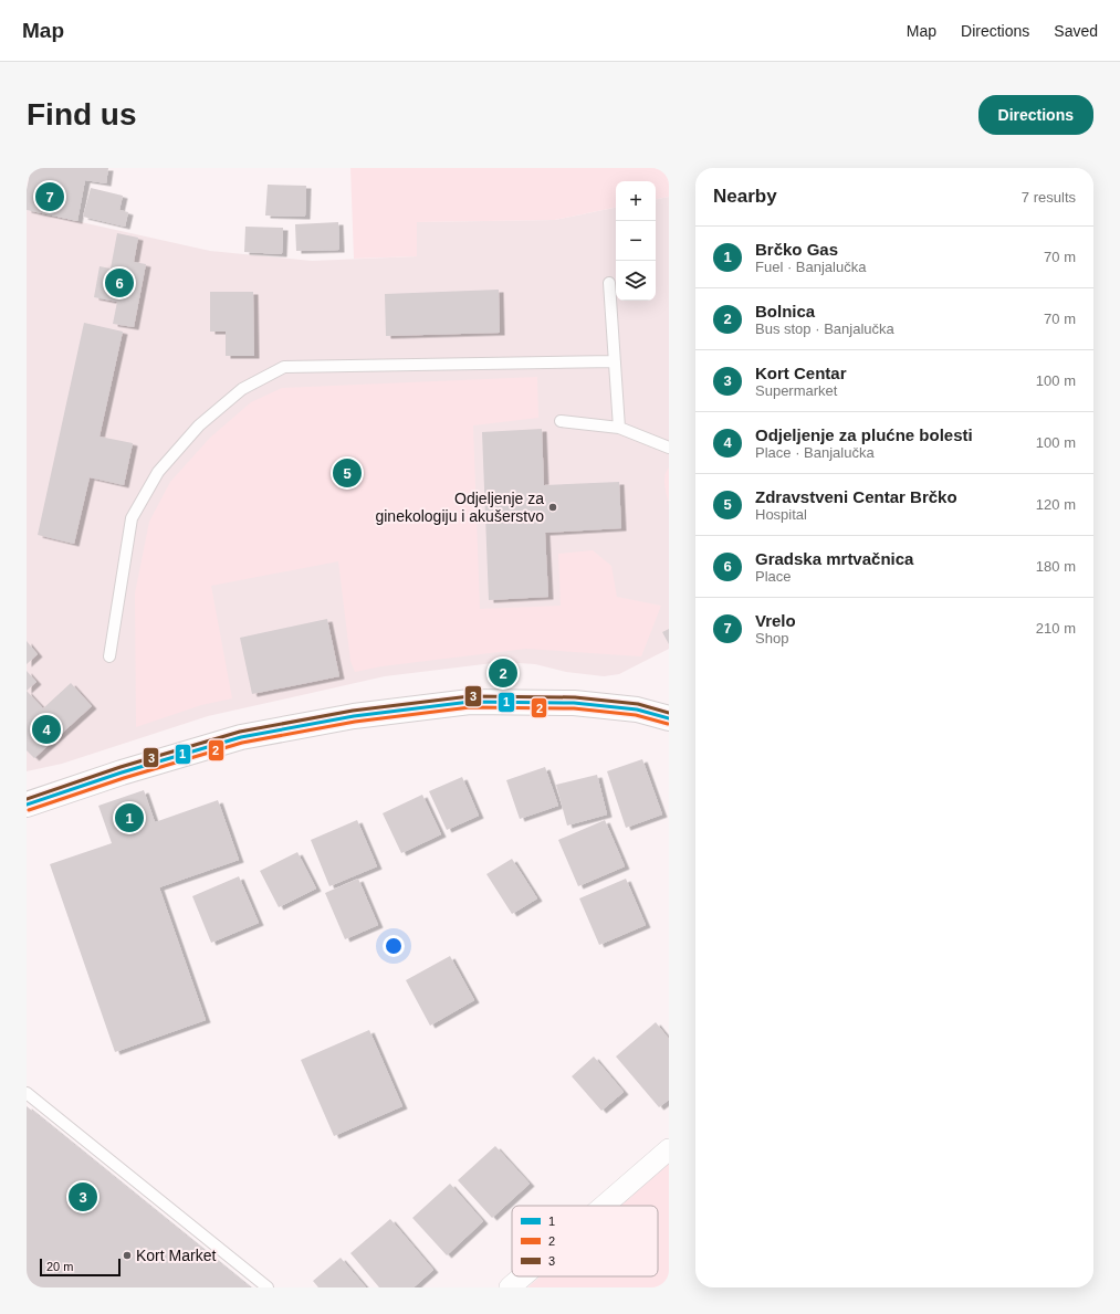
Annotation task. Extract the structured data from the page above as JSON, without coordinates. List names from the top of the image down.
{
  "places": ["Odjeljenje za ginekologiju i akušerstvo", "Kort Market"],
  "lines": ["transit line 3", "transit line 1", "transit line 2"],
  "legend": ["1", "2", "3"],
  "scale_bar": "20 m",
  "page": {
    "header": "Map",
    "nav": ["Map", "Directions", "Saved"],
    "buttons": "Directions",
    "title": "Find us",
    "heading": ["Nearby", "7 results"],
    "pins": [
      "7",
      "6",
      "5",
      "2",
      "4",
      "1",
      "3"
    ],
    "map_buttons": ["+", "−"],
    "list": [
      {
        "mark": "1",
        "name": "Brčko Gas",
        "note": "Fuel · Banjalučka",
        "value": "70 m"
      },
      {
        "mark": "2",
        "name": "Bolnica",
        "note": "Bus stop · Banjalučka",
        "value": "70 m"
      },
      {
        "mark": "3",
        "name": "Kort Centar",
        "note": "Supermarket",
        "value": "100 m"
      },
      {
        "mark": "4",
        "name": "Odjeljenje za plućne bolesti",
        "note": "Place · Banjalučka",
        "value": "100 m"
      },
      {
        "mark": "5",
        "name": "Zdravstveni Centar Brčko",
        "note": "Hospital",
        "value": "120 m"
      },
      {
        "mark": "6",
        "name": "Gradska mrtvačnica",
        "note": "Place",
        "value": "180 m"
      },
      {
        "mark": "7",
        "name": "Vrelo",
        "note": "Shop",
        "value": "210 m"
      }
    ],
    "scale": "20 m"
  }
}
